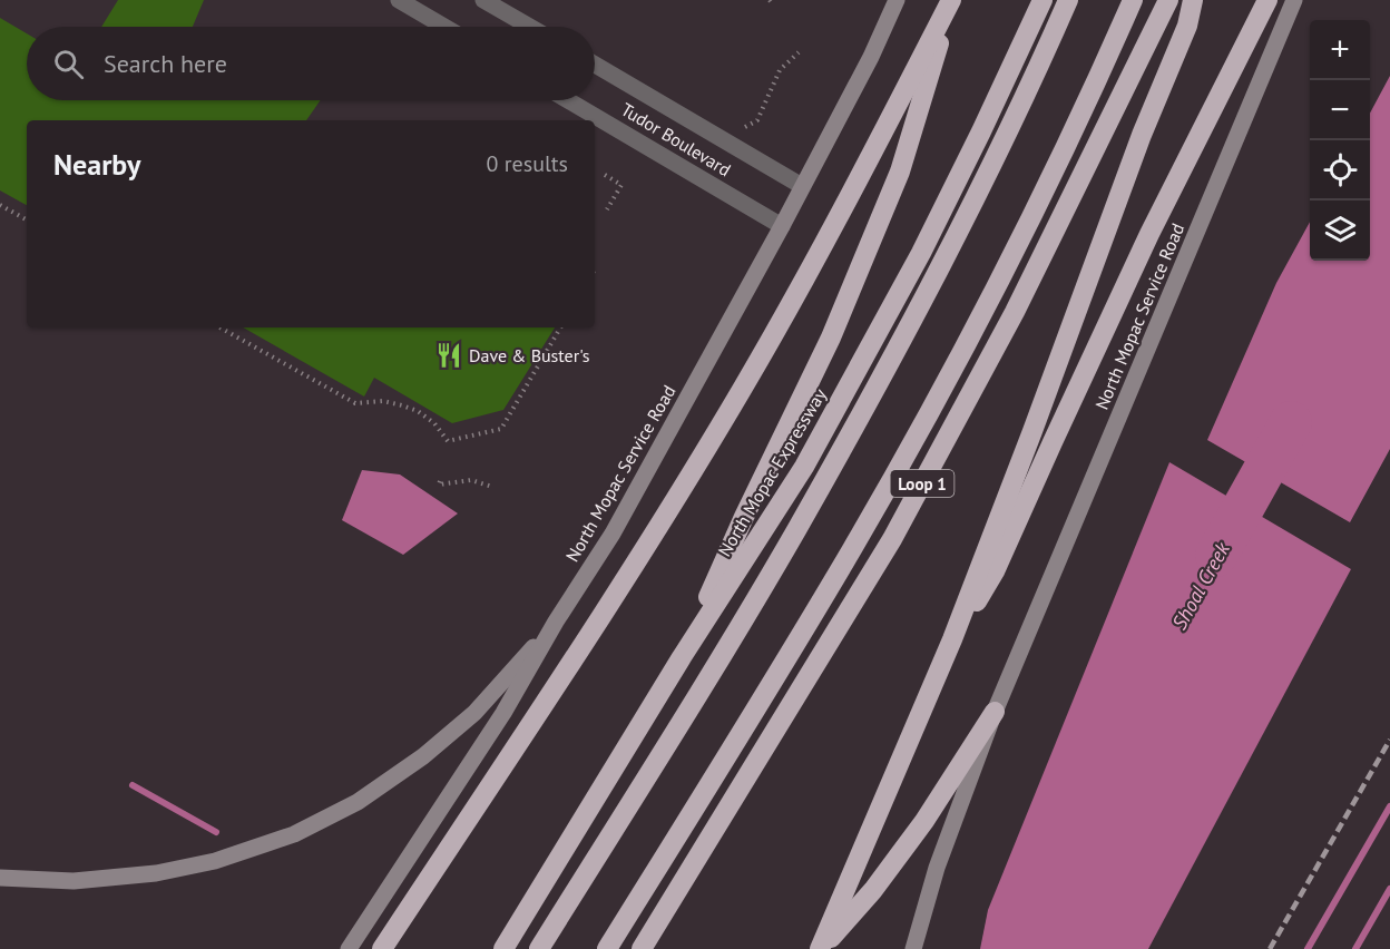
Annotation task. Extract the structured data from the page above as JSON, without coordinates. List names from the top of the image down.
{
  "streets": {
    "highway": ["North Mopac Expressway", "Loop 1"],
    "main road": ["North Mopac Service Road"],
    "street": ["Tudor Boulevard"]
  },
  "crossings": [
    ["Tudor Boulevard", "North Mopac Service Road"]
  ],
  "water": ["Shoal Creek"],
  "places": {
    "restaurant": ["Dave & Buster's"]
  },
  "page": {
    "map_buttons": ["+", "−"],
    "search": "Search here",
    "heading": ["Nearby", "0 results"]
  }
}
